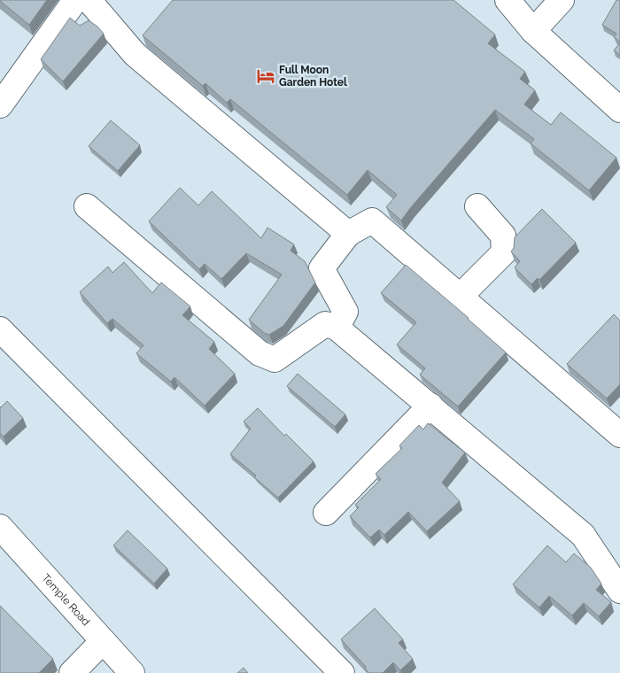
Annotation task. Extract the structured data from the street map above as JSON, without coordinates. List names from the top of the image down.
{
  "streets": {
    "street": ["Temple Road"]
  },
  "places": {
    "hotel": ["Full Moon Garden Hotel"]
  }
}
